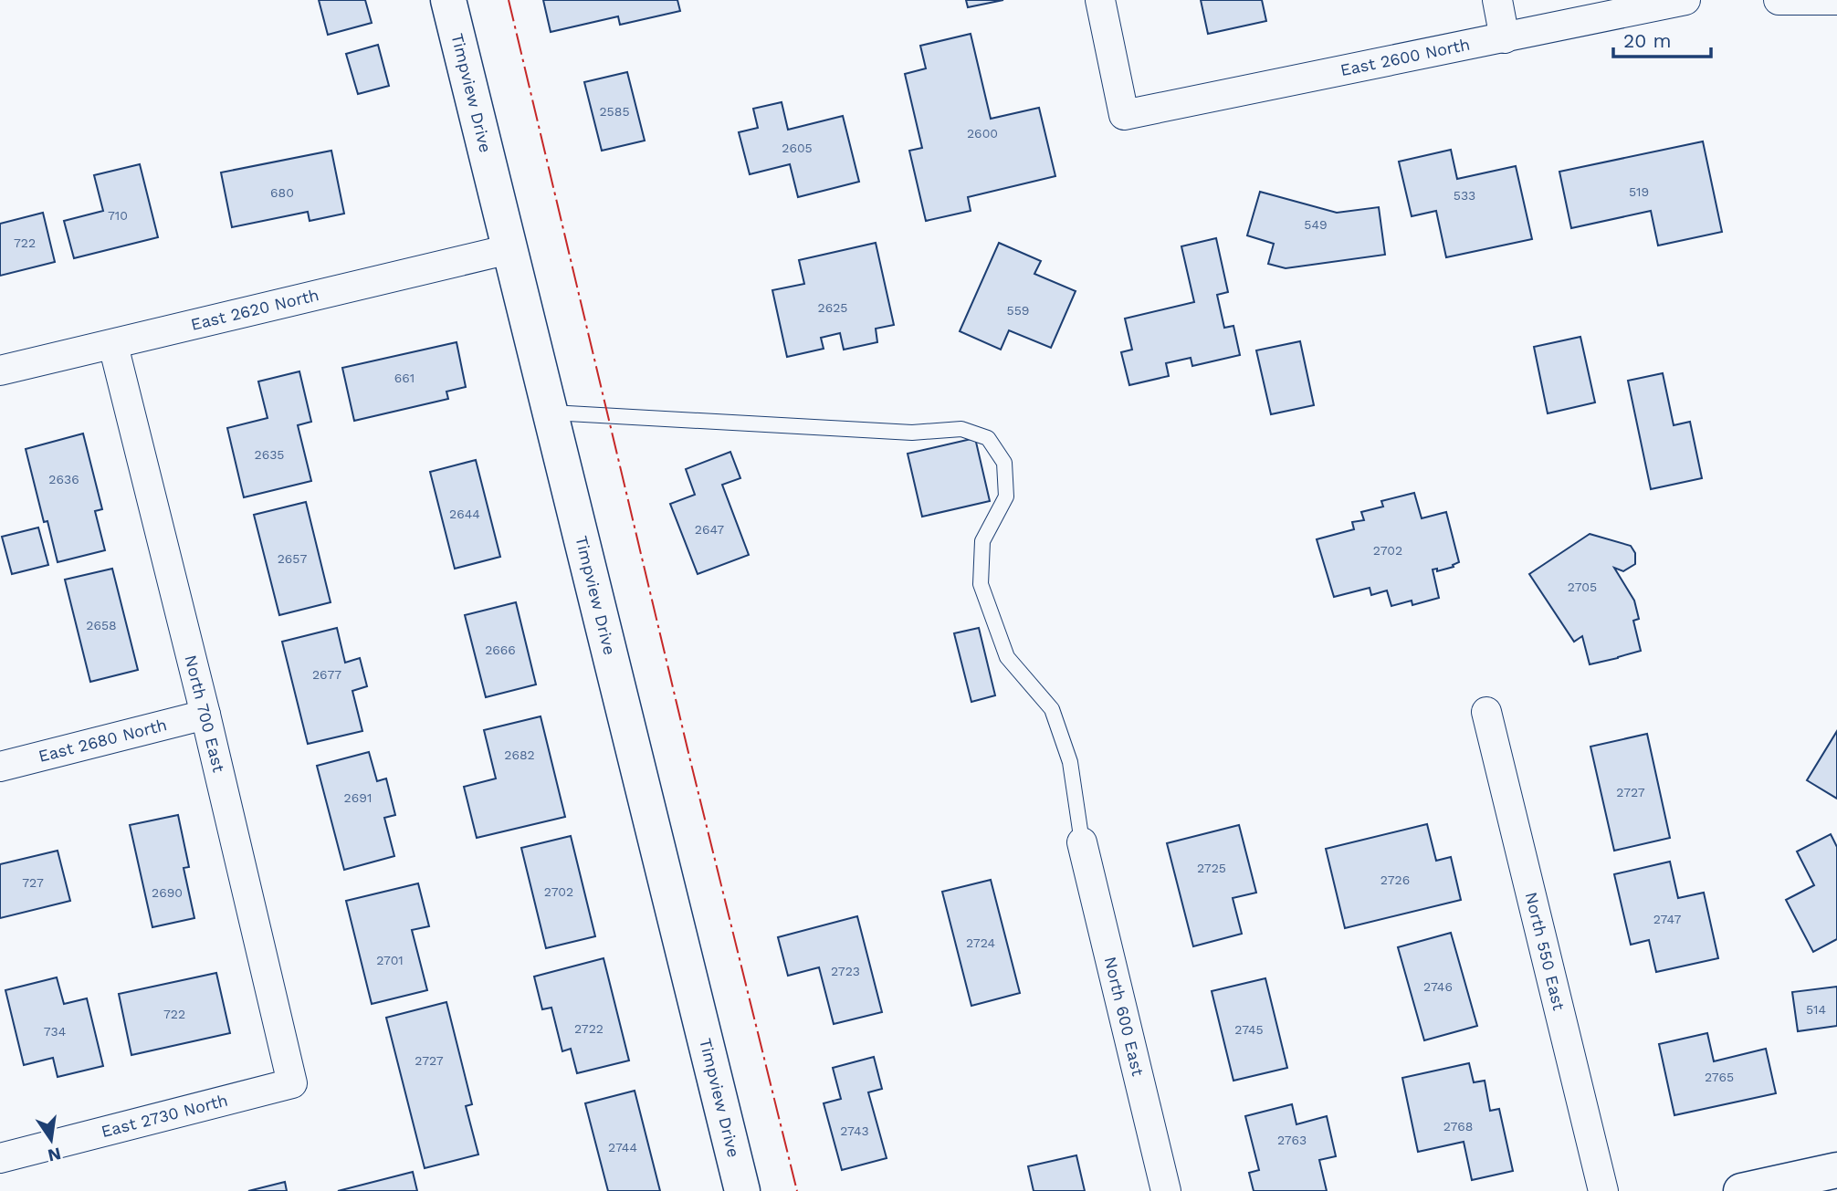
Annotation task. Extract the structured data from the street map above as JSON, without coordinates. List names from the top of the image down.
{
  "streets": {
    "street": [
      "East 2600 North",
      "Timpview Drive",
      "East 2620 North",
      "North 700 East",
      "East 2680 North",
      "North 550 East",
      "North 600 East",
      "East 2730 North"
    ]
  },
  "crossings": [
    ["Timpview Drive", "East 2620 North"],
    ["East 2620 North", "North 700 East"],
    ["North 700 East", "East 2680 North"],
    ["North 700 East", "East 2730 North"]
  ],
  "house_numbers": [
    "2585",
    "2600",
    "2605",
    "519",
    "680",
    "533",
    "710",
    "549",
    "722",
    "2625",
    "559",
    "661",
    "2635",
    "2636",
    "2644",
    "2647",
    "2702",
    "2657",
    "2705",
    "2658",
    "2666",
    "2677",
    "2682",
    "2727",
    "2691",
    "2725",
    "2726",
    "727",
    "2702",
    "2690",
    "2747",
    "2724",
    "2701",
    "2723",
    "2746",
    "514",
    "722",
    "2722",
    "2745",
    "734",
    "2727",
    "2765",
    "2768",
    "2743",
    "2763",
    "2744"
  ],
  "scale_bar": "20 m",
  "north": "bottom"
}
